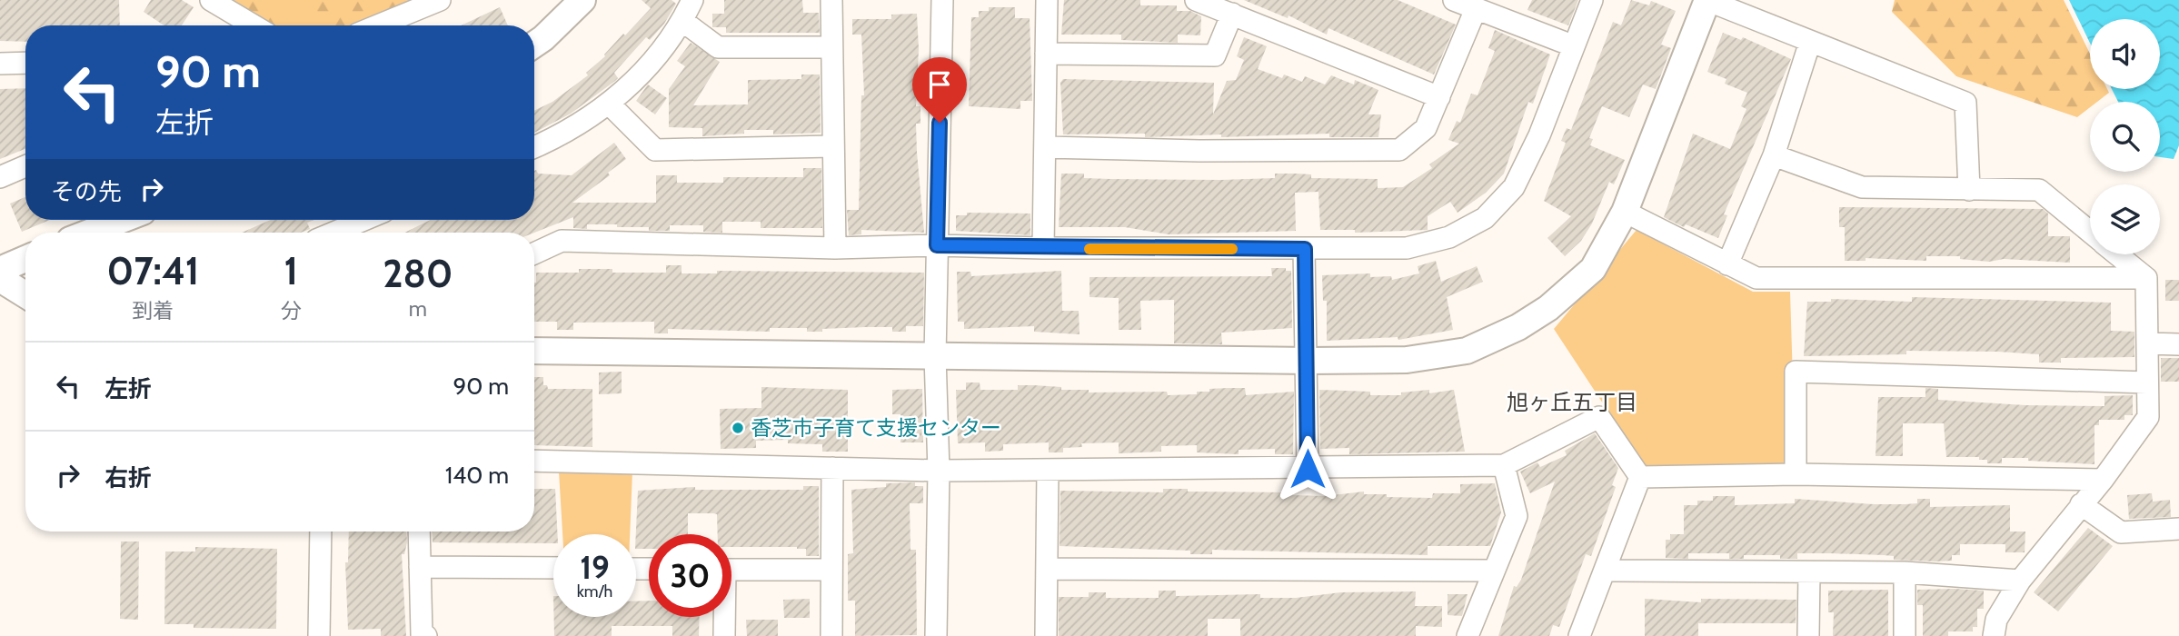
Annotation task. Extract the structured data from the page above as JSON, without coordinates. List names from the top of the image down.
{
  "districts": ["旭ヶ丘五丁目"],
  "places": ["香芝市子育て支援センター"],
  "page": {
    "turn": ["90 m", "左折"],
    "then": "その先",
    "eta": [
      "07:41",
      "到着",
      "1",
      "分",
      "280",
      "m"
    ],
    "list": [
      {
        "name": "左折",
        "value": "90 m"
      },
      {
        "name": "右折",
        "value": "140 m"
      }
    ],
    "speed": "19 km/h",
    "limit": "30"
  }
}
